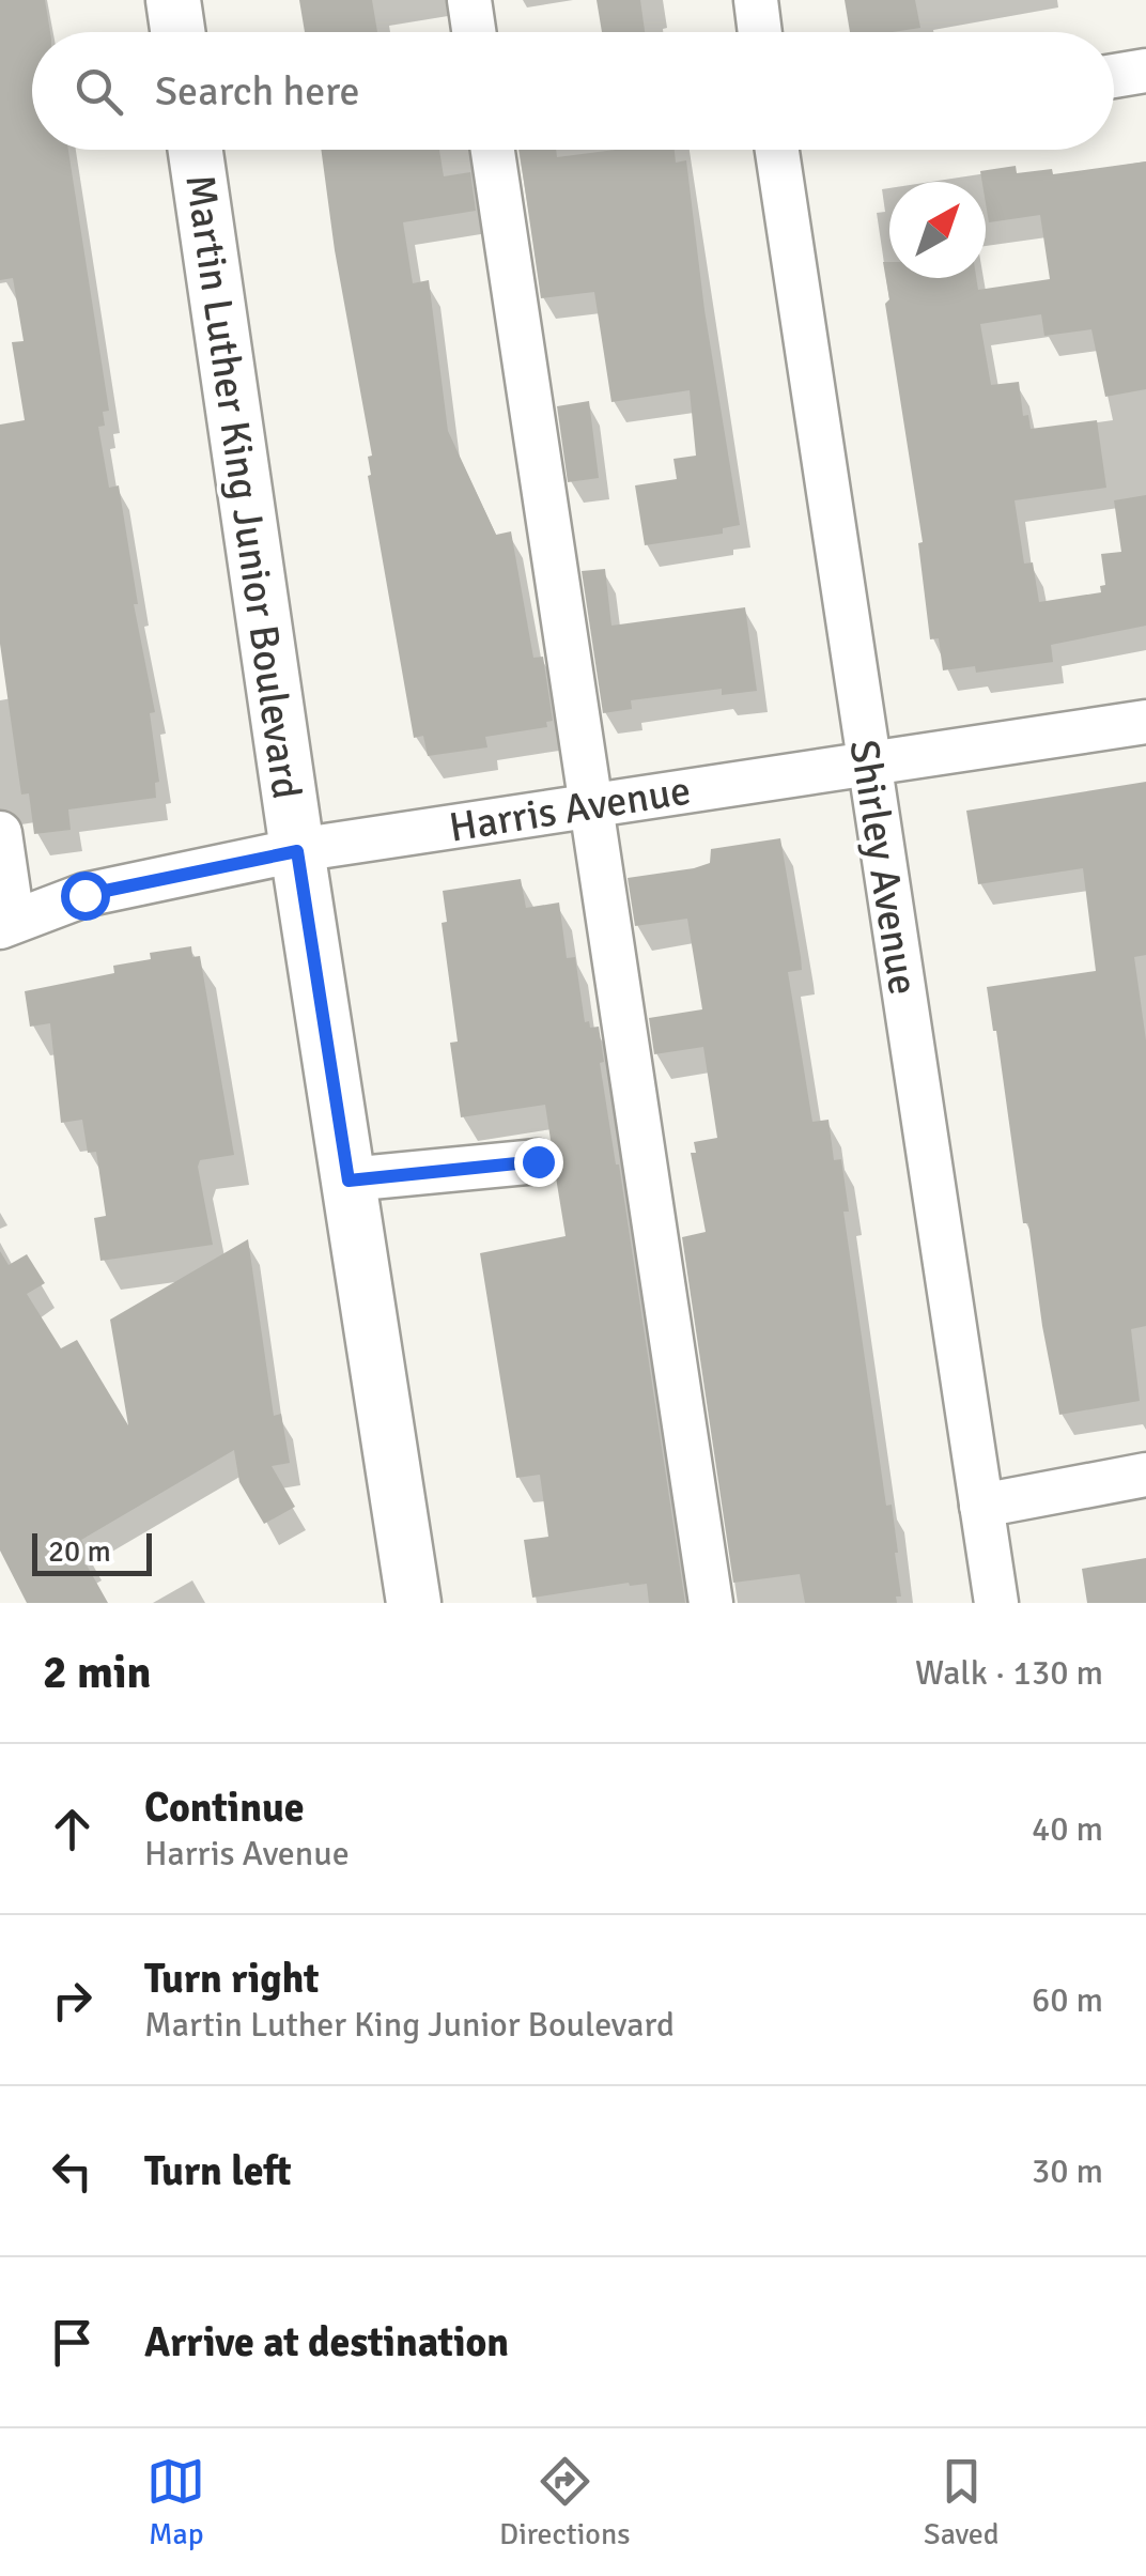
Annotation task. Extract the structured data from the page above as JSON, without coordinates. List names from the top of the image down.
{
  "streets": {
    "main road": ["Martin Luther King Junior Boulevard"],
    "street": ["Harris Avenue", "Shirley Avenue"]
  },
  "crossings": [
    ["Martin Luther King Junior Boulevard", "Harris Avenue"],
    ["Harris Avenue", "Shirley Avenue"]
  ],
  "scale_bar": "20 m",
  "north": "top right",
  "page": {
    "search": "Search here",
    "scale": "20 m",
    "heading": ["2 min", "Walk · 130 m"],
    "list": [
      ["Continue", "Harris Avenue", "40 m"],
      ["Turn right", "Martin Luther King Junior Boulevard", "60 m"],
      ["Turn left", "30 m"],
      "Arrive at destination"
    ],
    "nav": ["Map", "Directions", "Saved"]
  }
}
